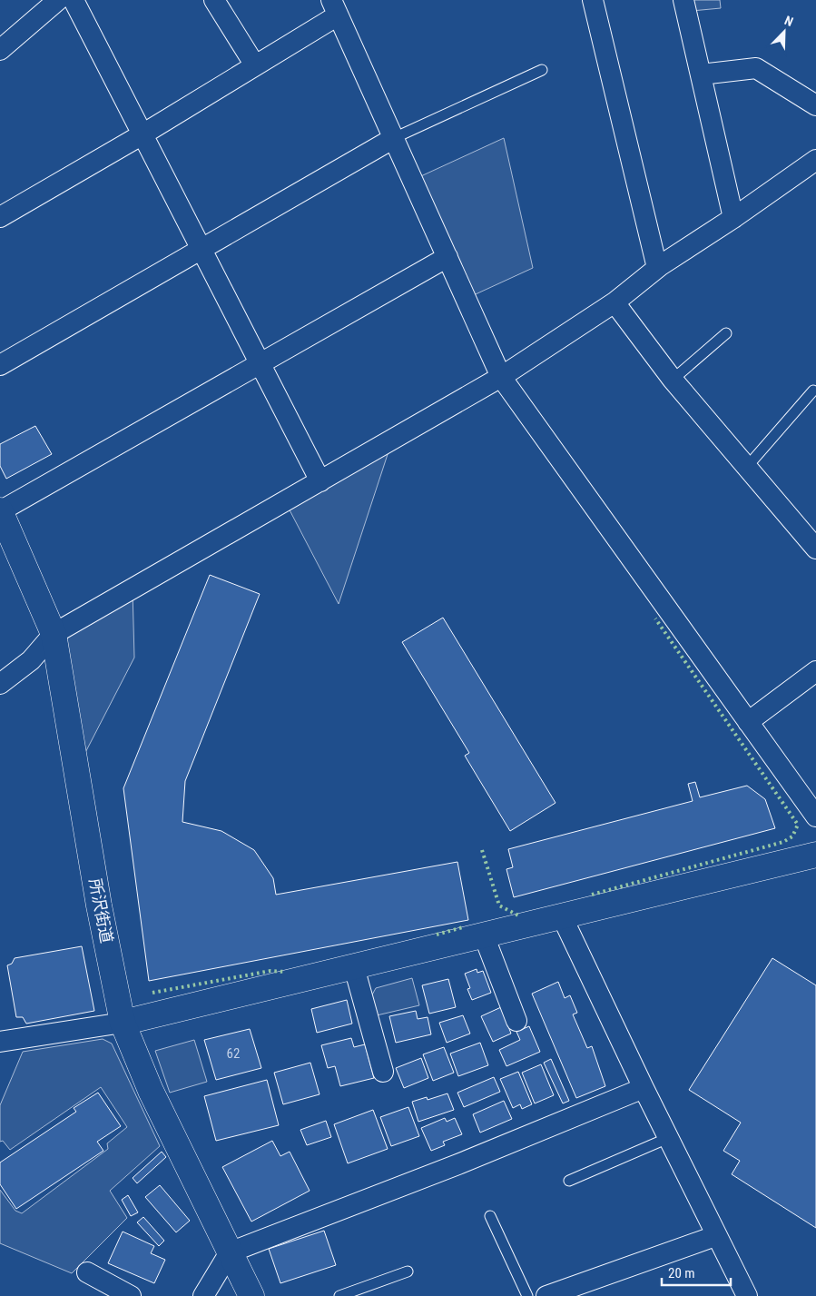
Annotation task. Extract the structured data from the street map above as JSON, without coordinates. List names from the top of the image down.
{
  "streets": {
    "main road": ["所沢街道"]
  },
  "house_numbers": ["62"],
  "scale_bar": "20 m",
  "north": "top right"
}
